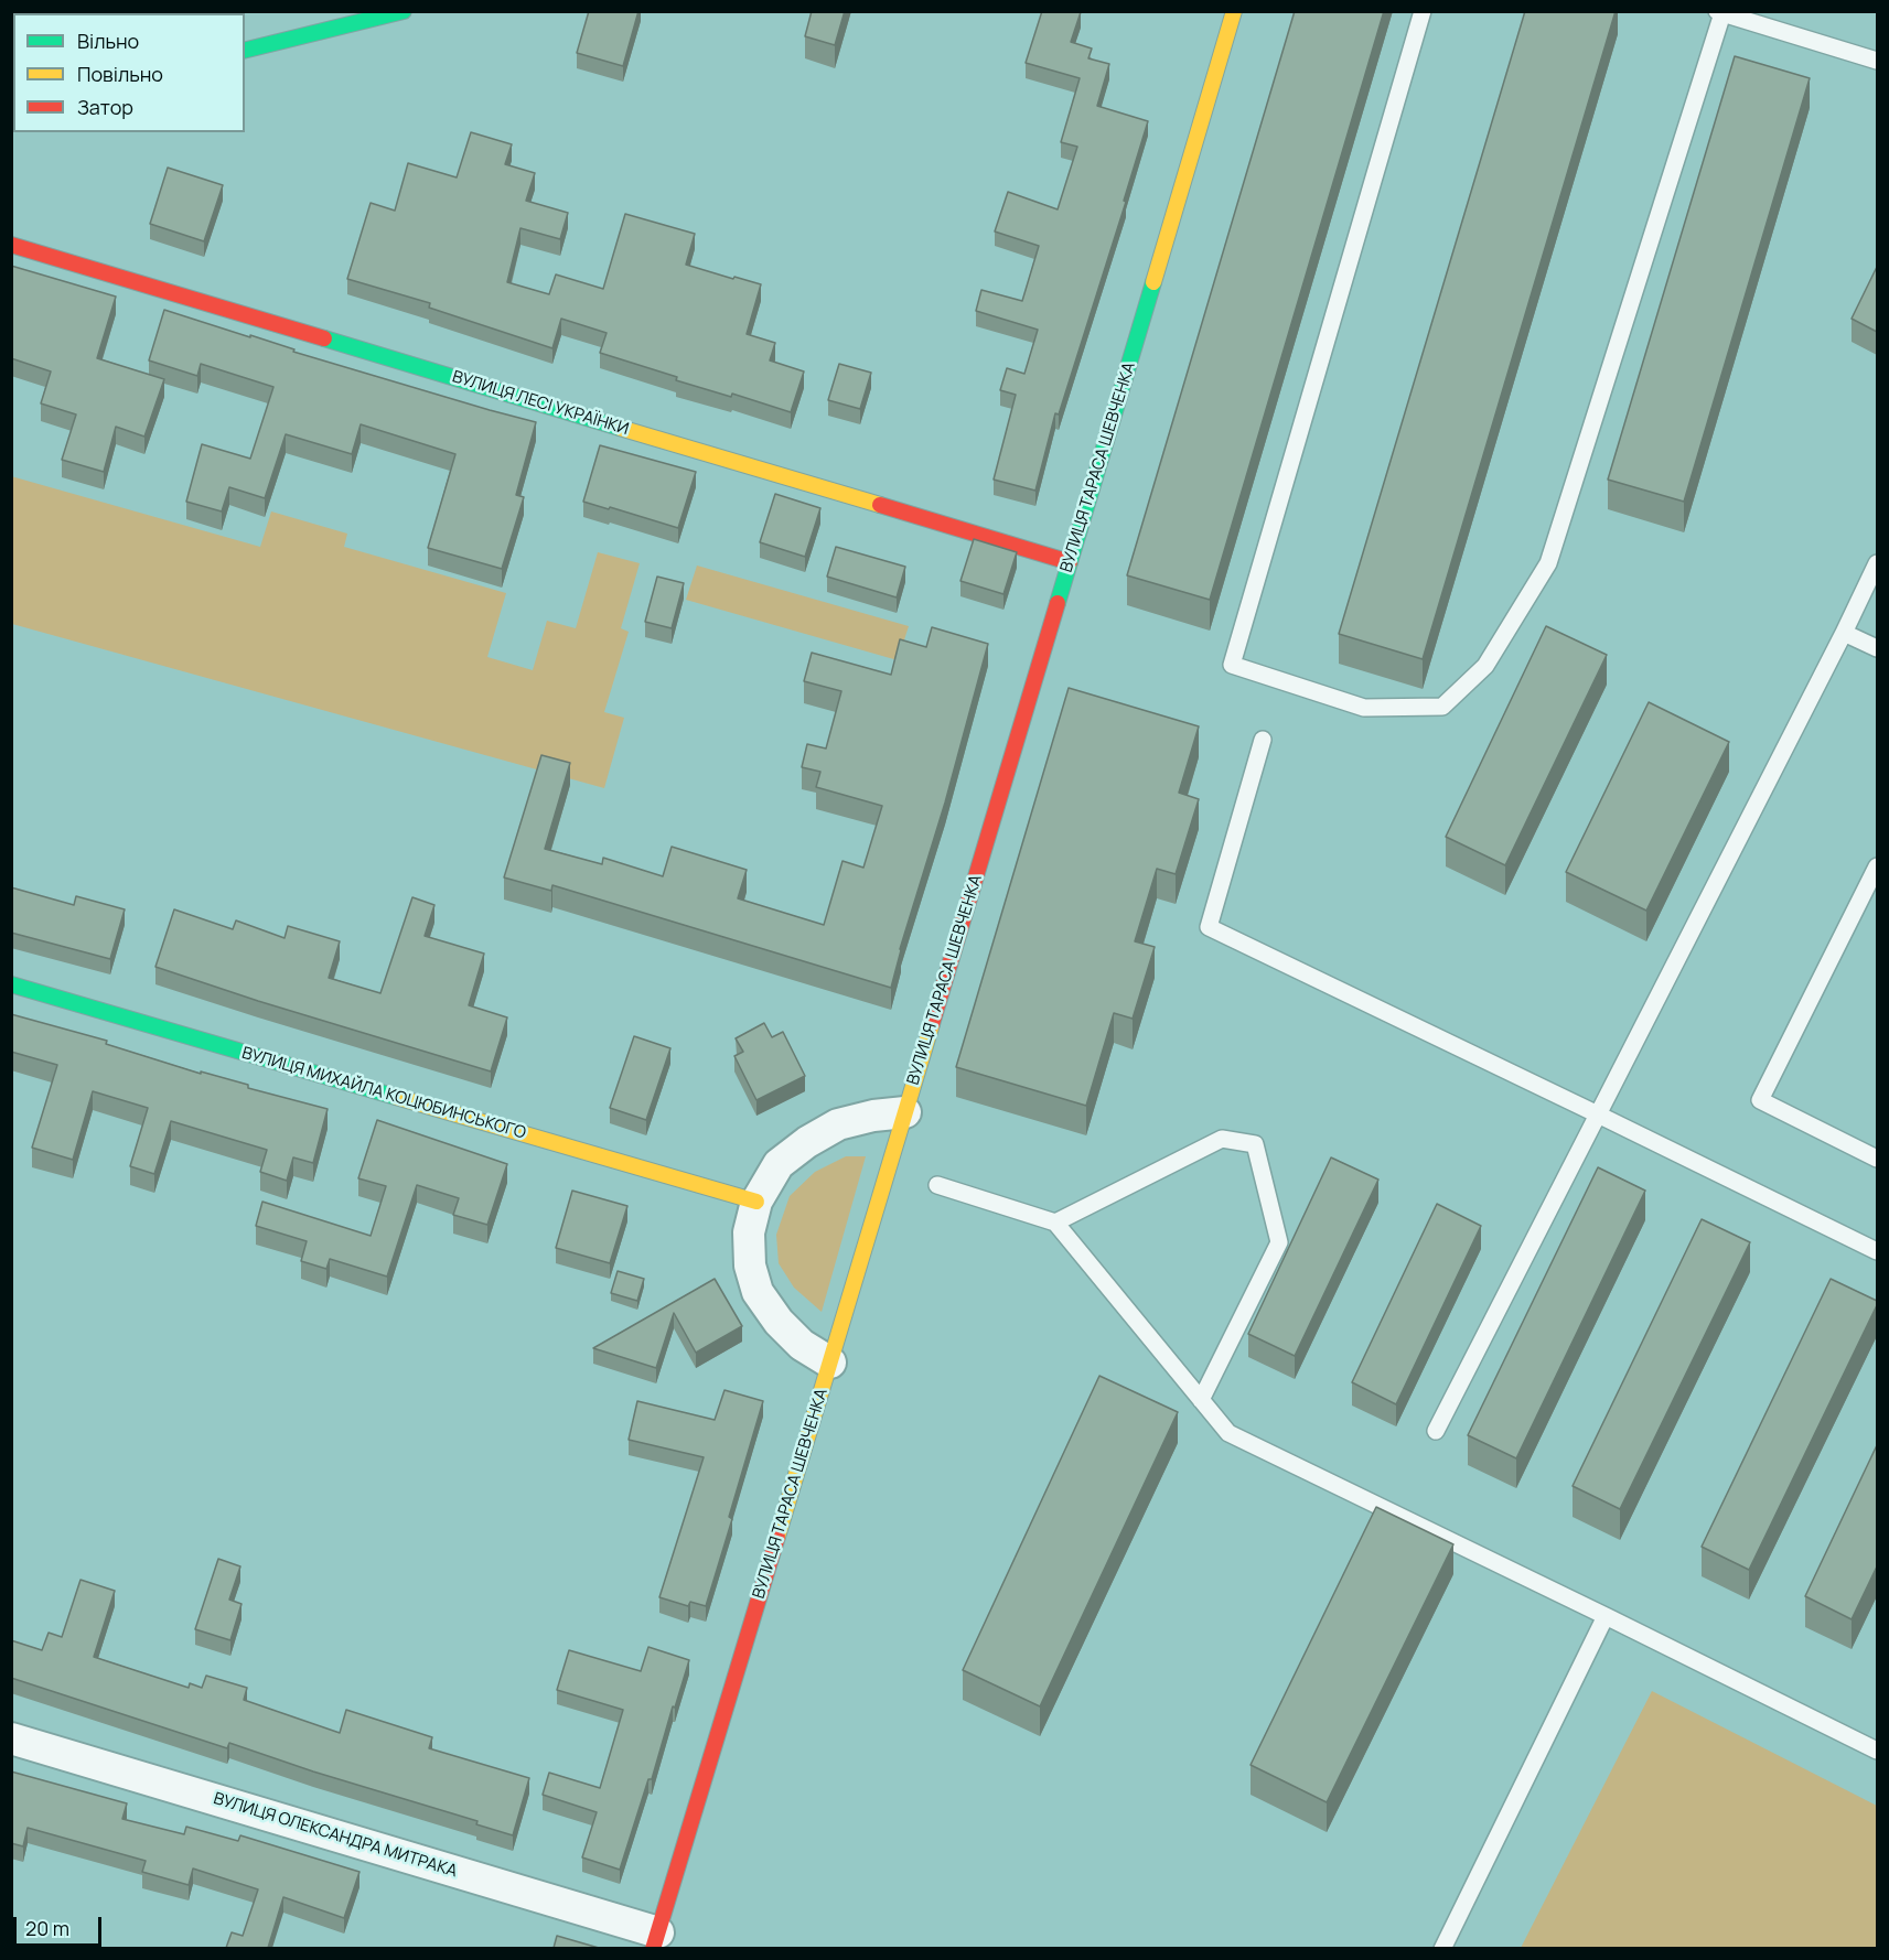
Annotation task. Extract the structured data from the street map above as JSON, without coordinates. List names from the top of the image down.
{
  "streets": {
    "main road": ["ВУЛИЦЯ ЛЕСІ УКРАЇНКИ", "ВУЛИЦЯ ТАРАСА ШЕВЧЕНКА", "ВУЛИЦЯ МИХАЙЛА КОЦЮБИНСЬКОГО"],
    "street": ["ВУЛИЦЯ ОЛЕКСАНДРА МИТРАКА"]
  },
  "crossings": [
    ["ВУЛИЦЯ ЛЕСІ УКРАЇНКИ", "ВУЛИЦЯ ТАРАСА ШЕВЧЕНКА"],
    ["ВУЛИЦЯ ТАРАСА ШЕВЧЕНКА", "ВУЛИЦЯ ОЛЕКСАНДРА МИТРАКА"]
  ],
  "legend": ["Вільно", "Повільно", "Затор"],
  "scale_bar": "20 m"
}
